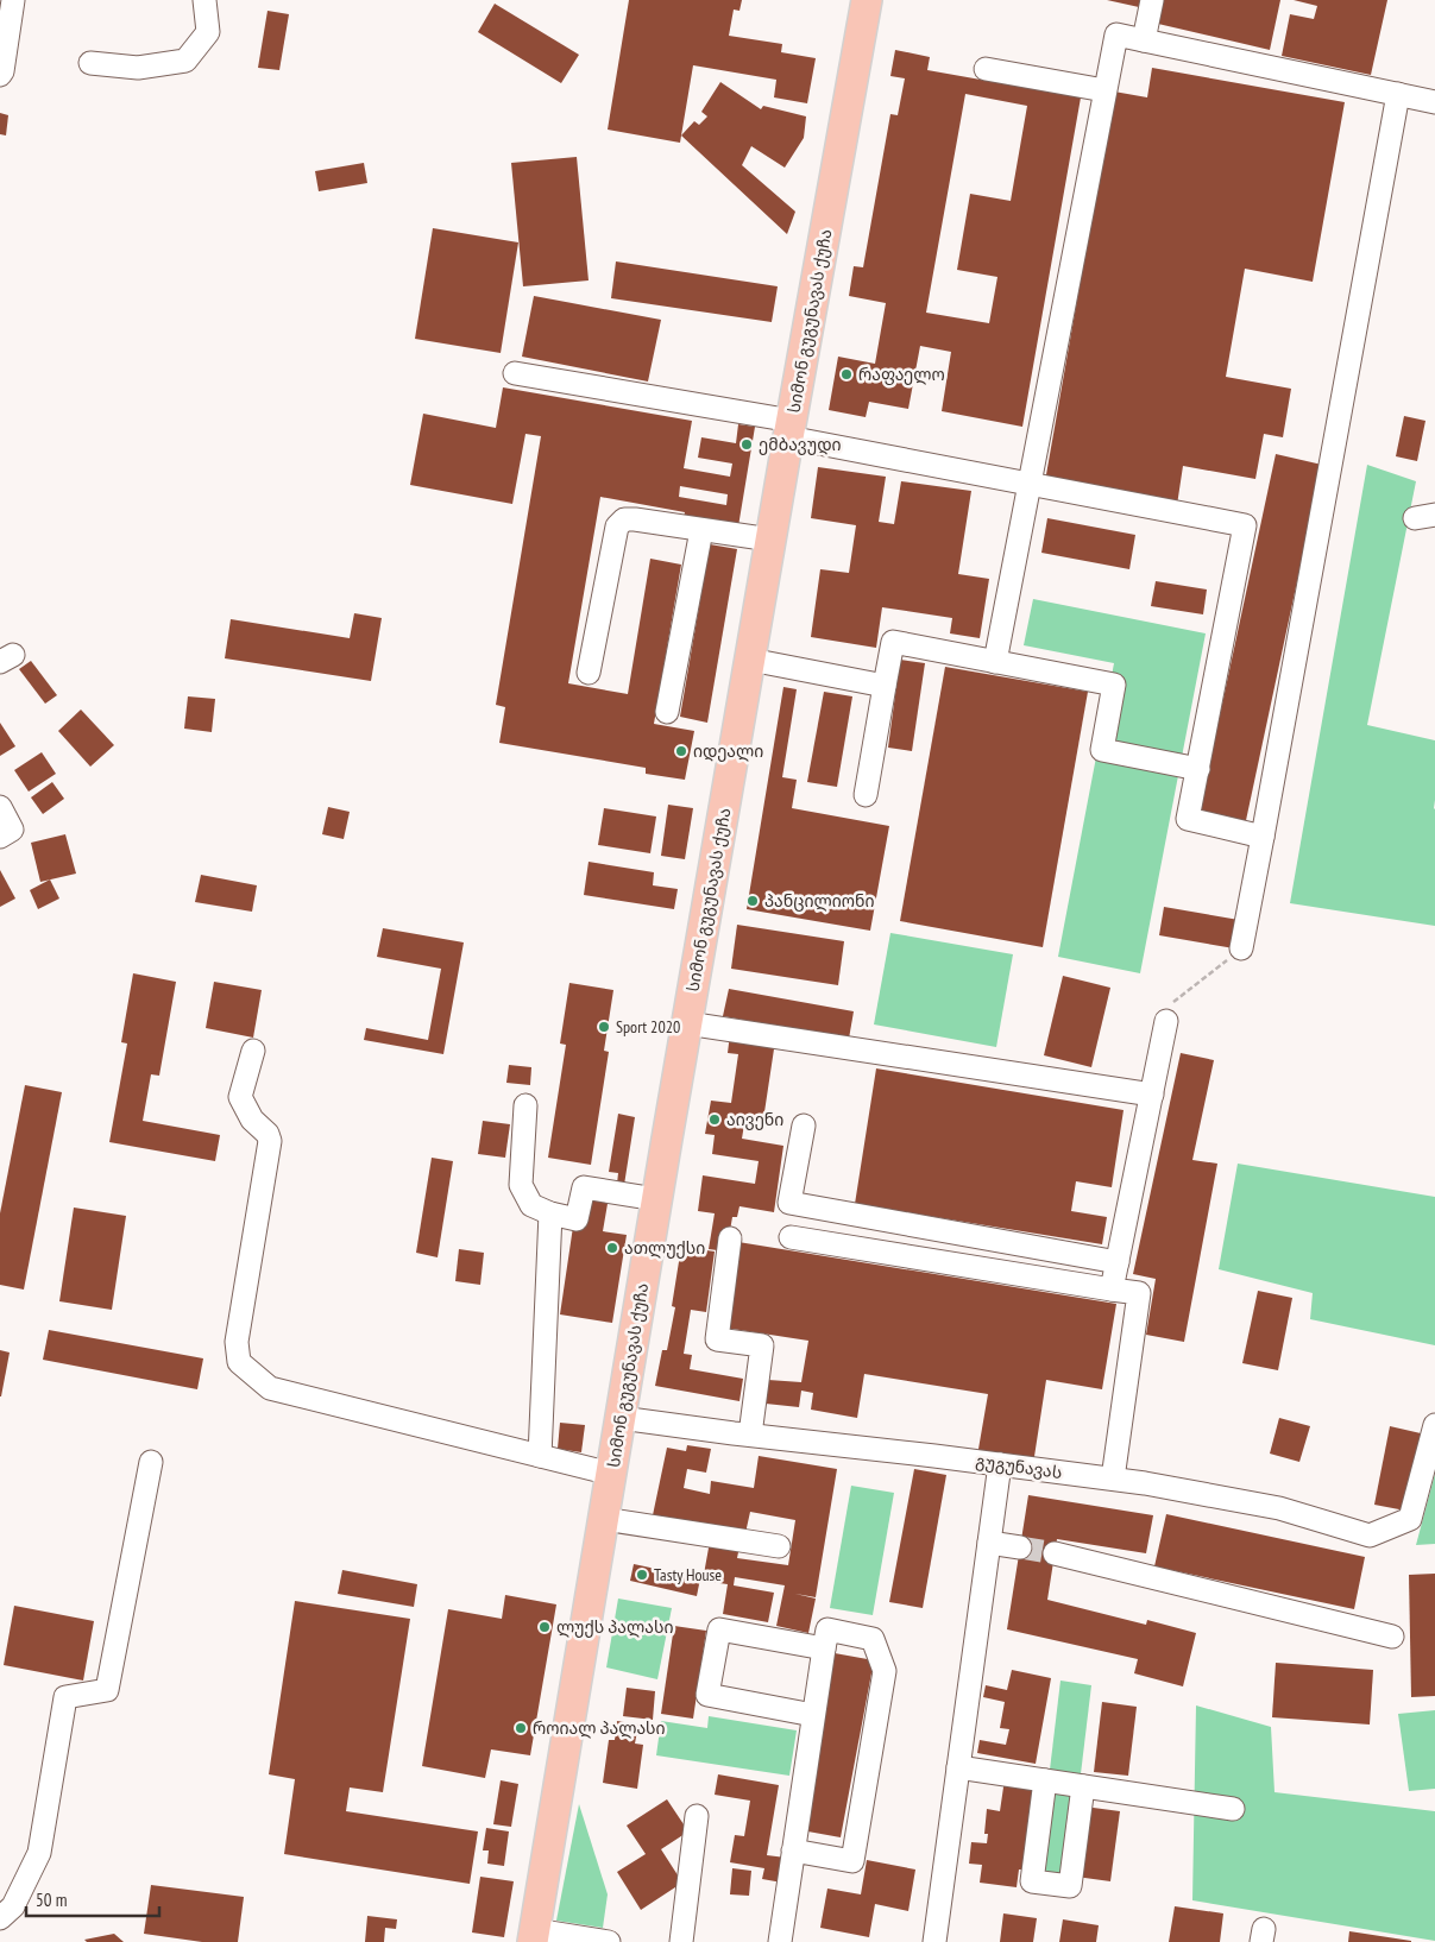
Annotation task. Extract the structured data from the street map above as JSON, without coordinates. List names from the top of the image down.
{
  "streets": {
    "main road": ["სიმონ გუგუნავას ქუჩა"],
    "street": ["გუგუნავას"]
  },
  "crossings": [
    ["სიმონ გუგუნავას ქუჩა", "გუგუნავას"]
  ],
  "places": [
    "რაფაელო",
    "ემბავუდი",
    "იდეალი",
    "პანცილიონი",
    "Sport 2020",
    "აივენი",
    "ათლუქსი",
    "Tasty House",
    "ლუქს პალასი",
    "როიალ პალასი"
  ],
  "scale_bar": "50 m"
}
